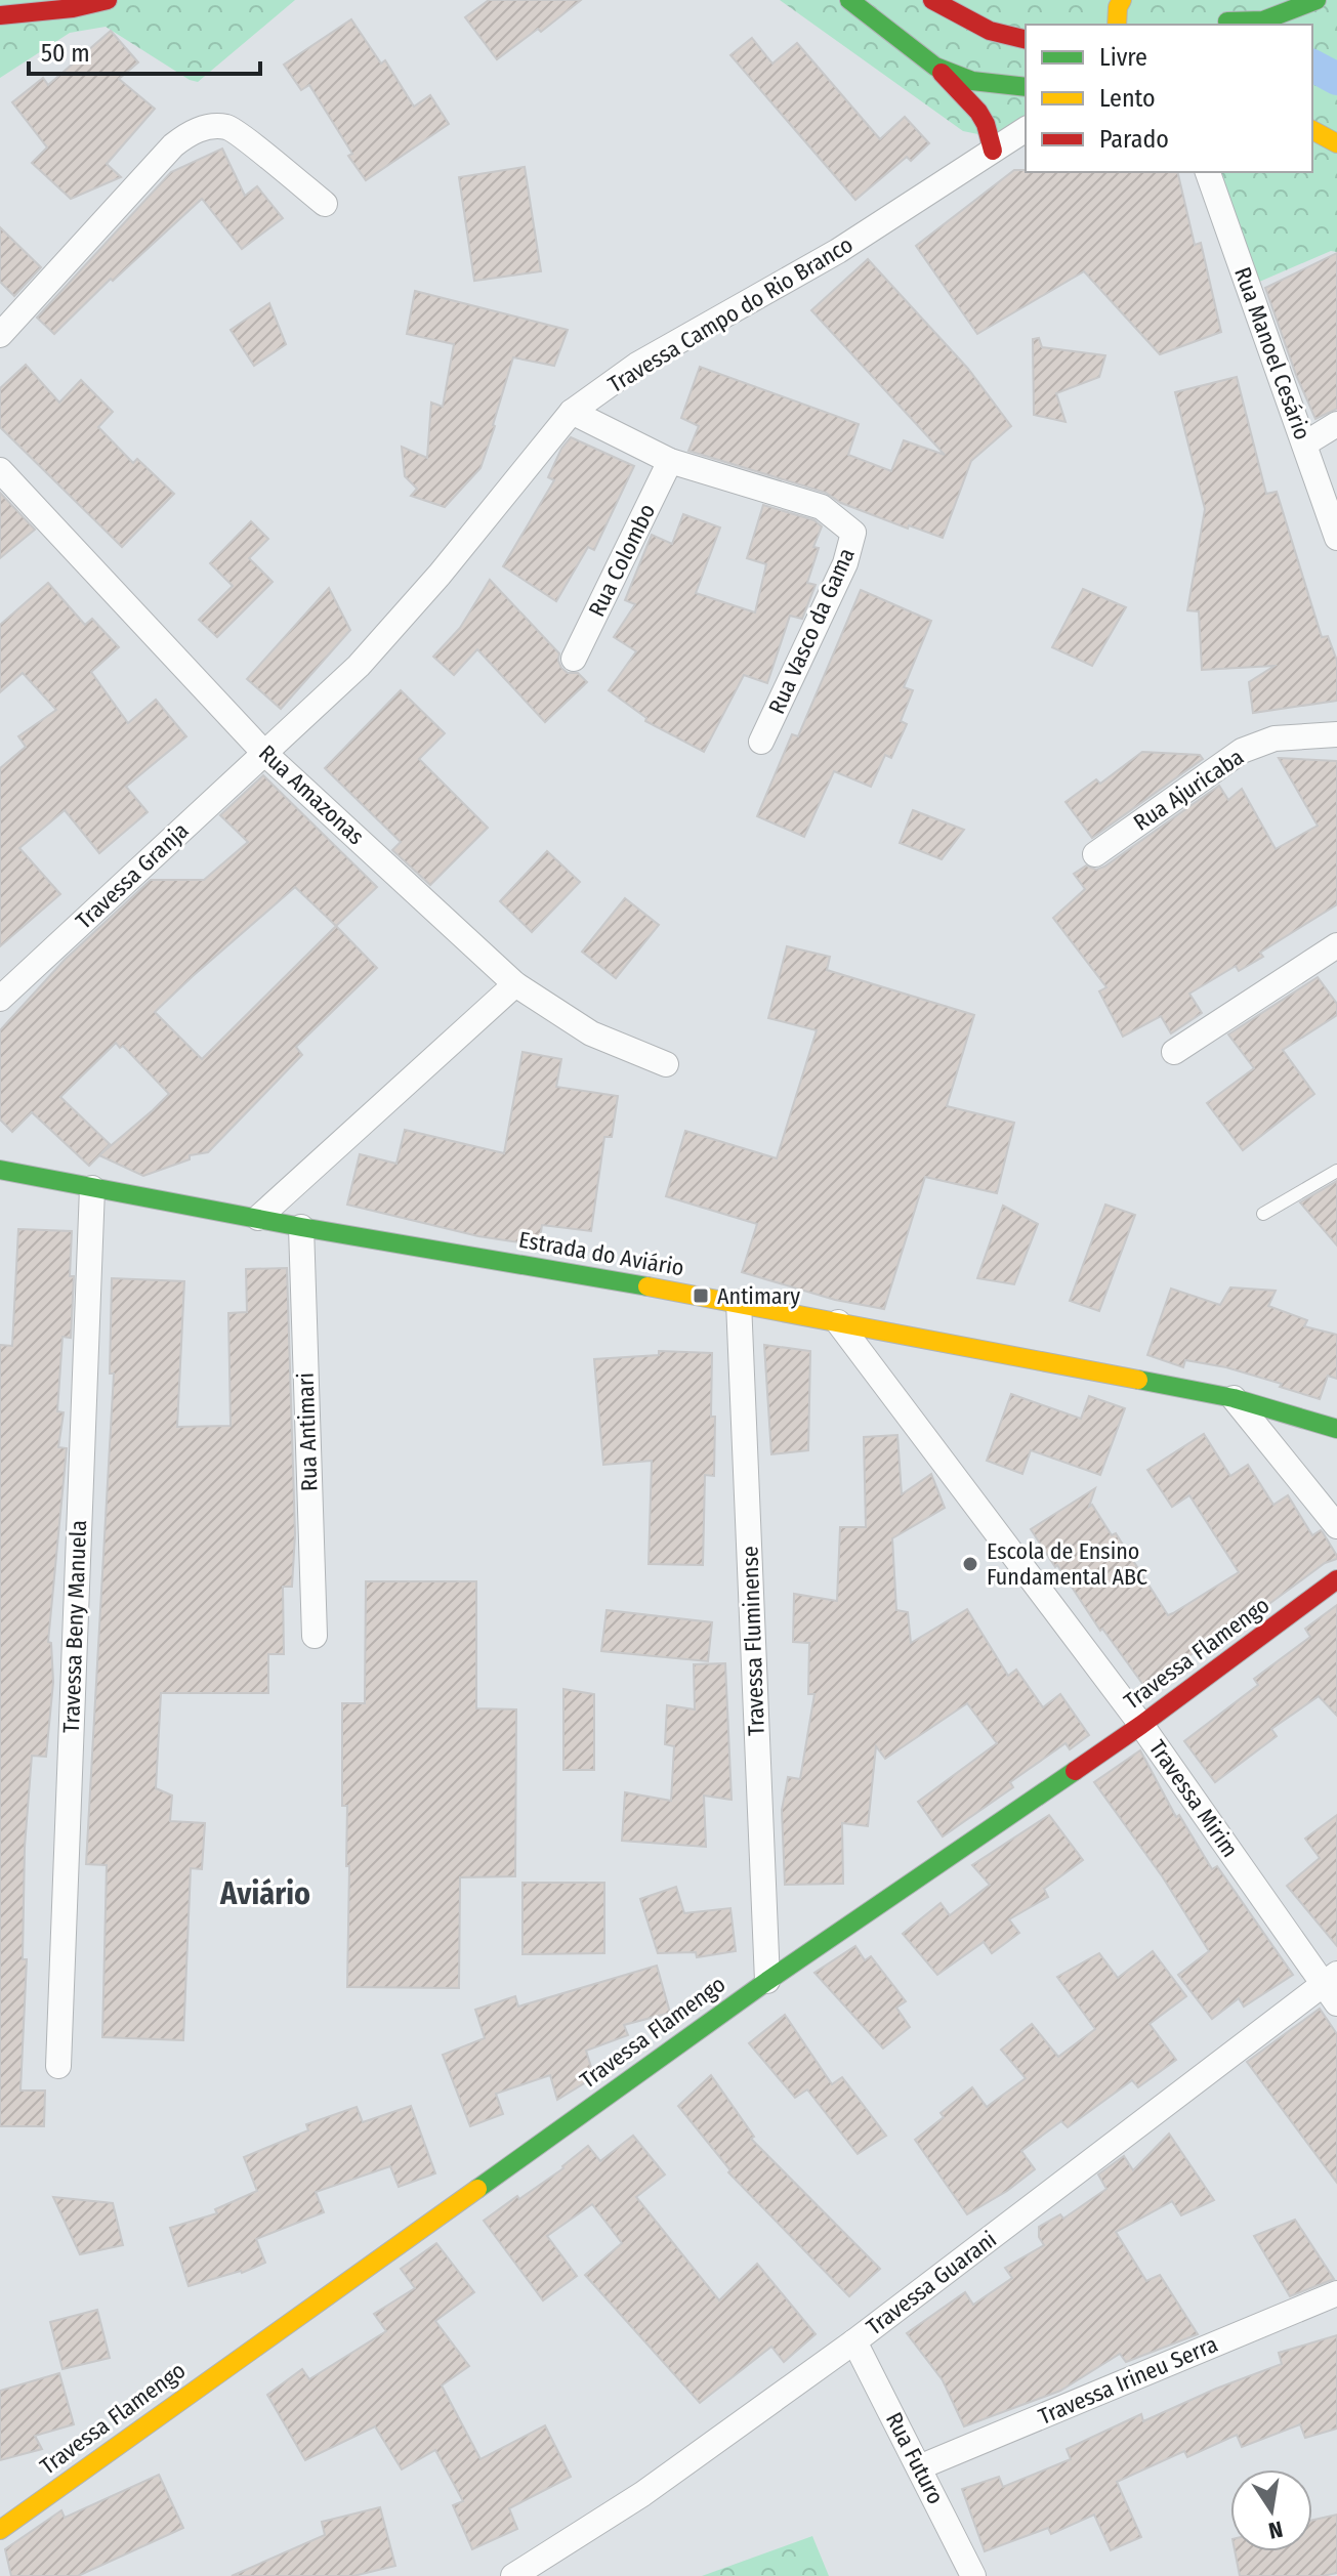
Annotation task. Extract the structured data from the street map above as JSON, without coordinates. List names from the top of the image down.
{
  "streets": {
    "street": [
      "Travessa Campo do Rio Branco",
      "Rua Manoel Cesário",
      "Rua Colombo",
      "Rua Vasco da Gama",
      "Rua Ajuricaba",
      "Rua Amazonas",
      "Travessa Granja",
      "Estrada do Aviário",
      "Rua Antimari",
      "Travessa Beny Manuela",
      "Travessa Fluminense",
      "Travessa Flamengo",
      "Travessa Mirim",
      "Travessa Guarani",
      "Travessa Irineu Serra",
      "Rua Futuro"
    ]
  },
  "crossings": [
    ["Travessa Campo do Rio Branco", "Rua Vasco da Gama"],
    ["Travessa Campo do Rio Branco", "Rua Amazonas"],
    ["Travessa Campo do Rio Branco", "Travessa Granja"],
    ["Rua Colombo", "Rua Vasco da Gama"],
    ["Rua Amazonas", "Travessa Granja"],
    ["Estrada do Aviário", "Rua Antimari"],
    ["Estrada do Aviário", "Travessa Beny Manuela"],
    ["Estrada do Aviário", "Travessa Fluminense"],
    ["Estrada do Aviário", "Travessa Mirim"],
    ["Travessa Fluminense", "Travessa Flamengo"],
    ["Travessa Flamengo", "Travessa Mirim"],
    ["Travessa Mirim", "Travessa Guarani"],
    ["Travessa Guarani", "Rua Futuro"],
    ["Travessa Irineu Serra", "Rua Futuro"]
  ],
  "districts": ["Aviário"],
  "places": {
    "transit": ["Antimary"],
    "other": ["Escola de Ensino Fundamental ABC"]
  },
  "legend": ["Livre", "Lento", "Parado"],
  "scale_bar": "50 m",
  "north": "bottom"
}
